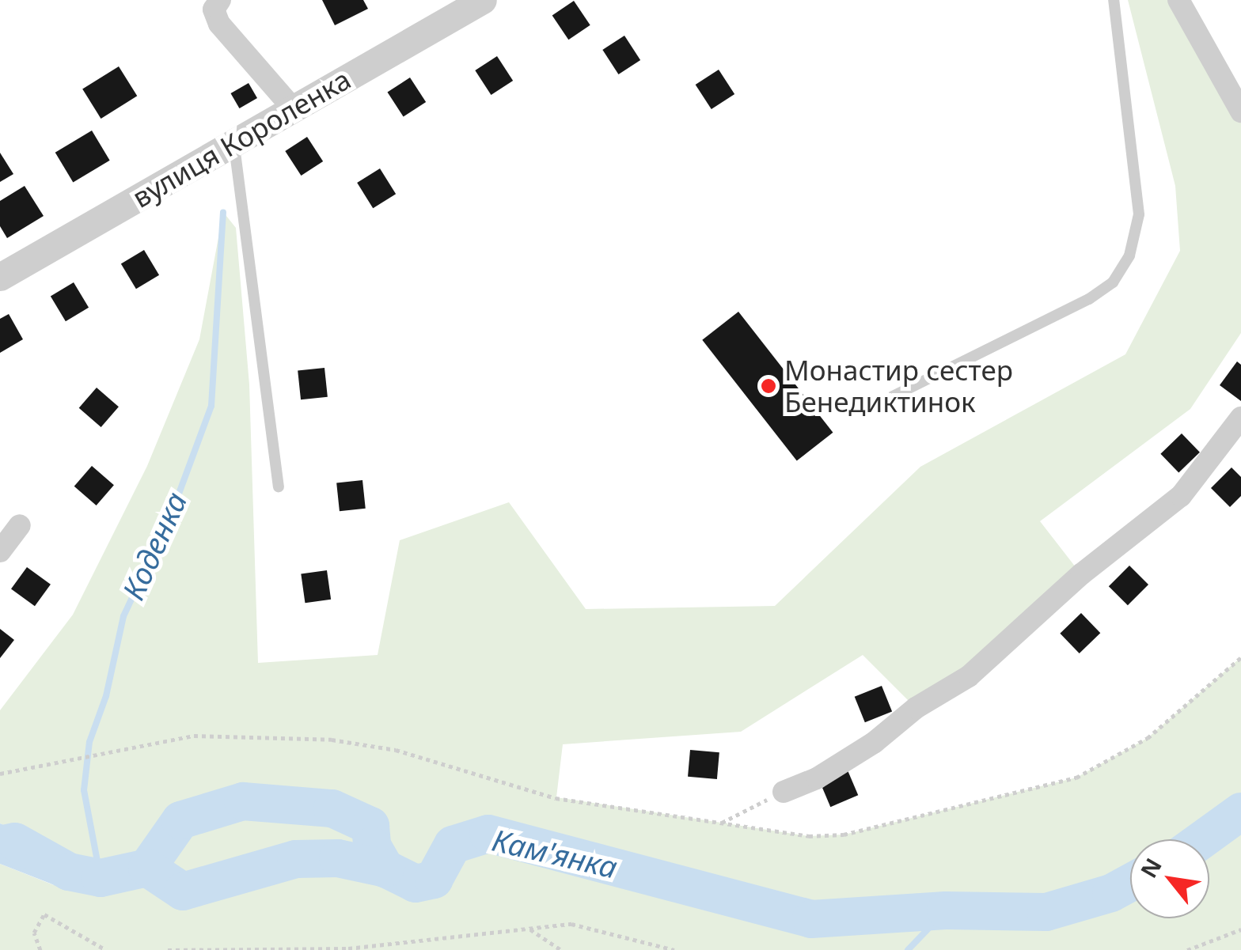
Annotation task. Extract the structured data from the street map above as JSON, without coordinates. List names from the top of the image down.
{
  "streets": {
    "street": ["вулиця Короленка"]
  },
  "water": ["Коденка", "Кам'янка"],
  "places": ["Монастир сестер Бенедиктинок"],
  "north": "top left"
}
